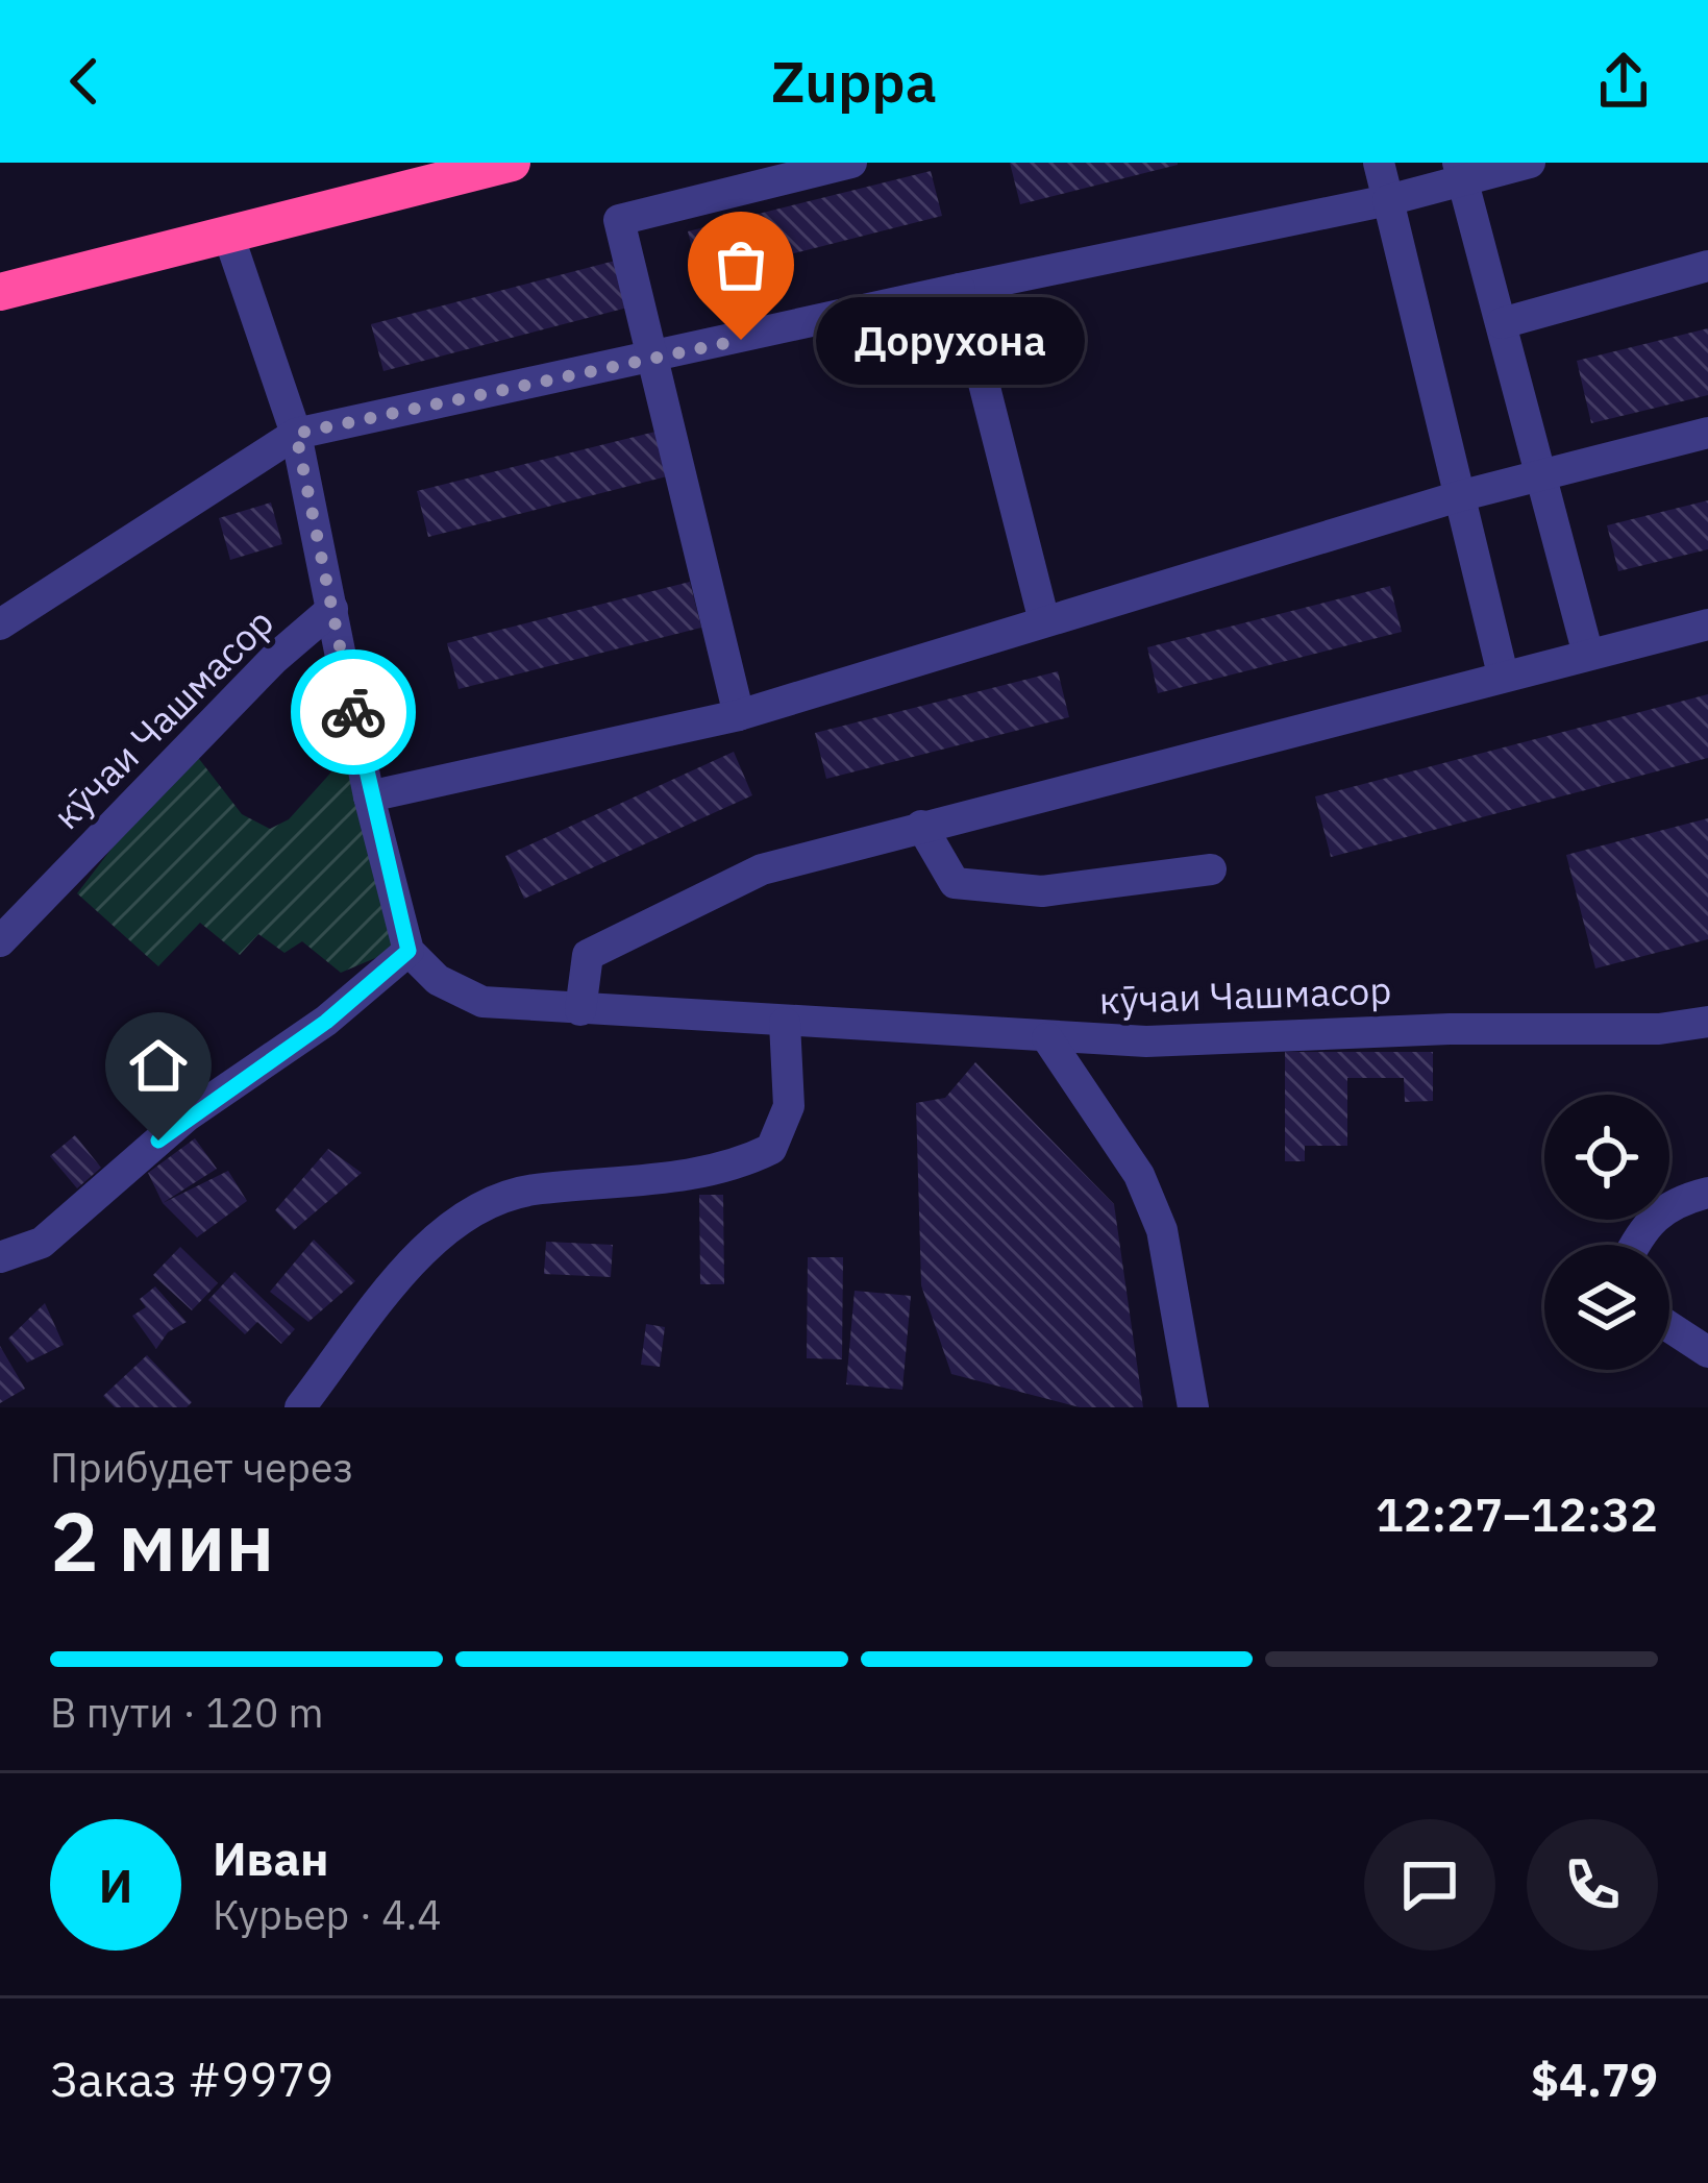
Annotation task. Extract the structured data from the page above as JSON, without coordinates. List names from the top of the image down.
{
  "streets": {
    "street": ["кӯчаи Чашмасор"]
  },
  "places": ["Дорухона"],
  "page": {
    "header": "Zuppa",
    "bubble": "Дорухона",
    "heading": ["2 мин", "Прибудет через", "12:27–12:32"],
    "panel": [
      "Иван",
      "Курьер · 4.4",
      "Заказ #9979",
      "$4.79"
    ],
    "bar": "В пути · 120 m",
    "round": "И"
  }
}
